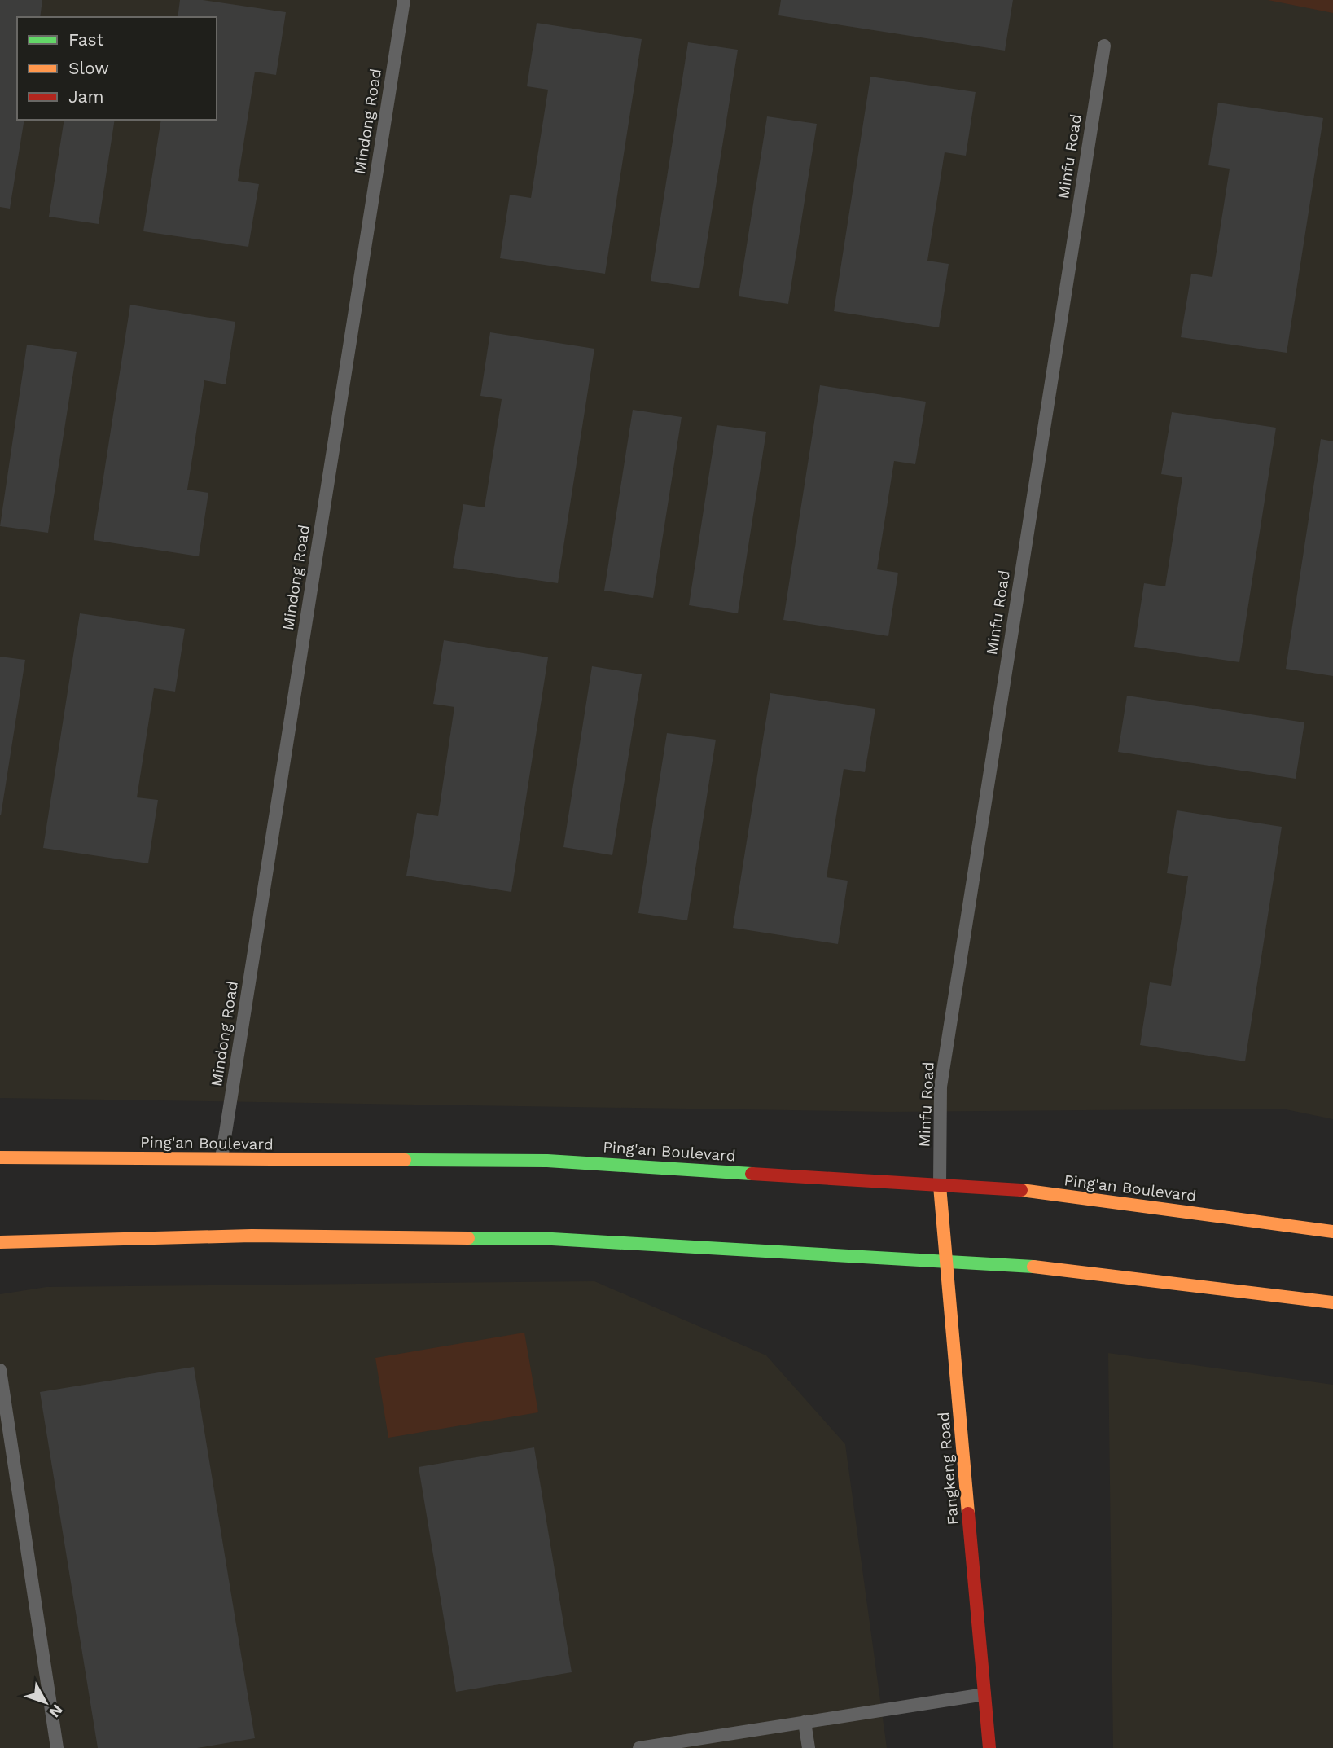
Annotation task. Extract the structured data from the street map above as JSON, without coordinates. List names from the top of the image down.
{
  "streets": {
    "main road": ["Ping'an Boulevard", "Fangkeng Road"],
    "lane": ["Mindong Road", "Minfu Road"]
  },
  "crossings": [
    ["Mindong Road", "Ping'an Boulevard"],
    ["Minfu Road", "Ping'an Boulevard"],
    ["Minfu Road", "Fangkeng Road"],
    ["Ping'an Boulevard", "Fangkeng Road"]
  ],
  "legend": ["Fast", "Slow", "Jam"],
  "north": "bottom right"
}
